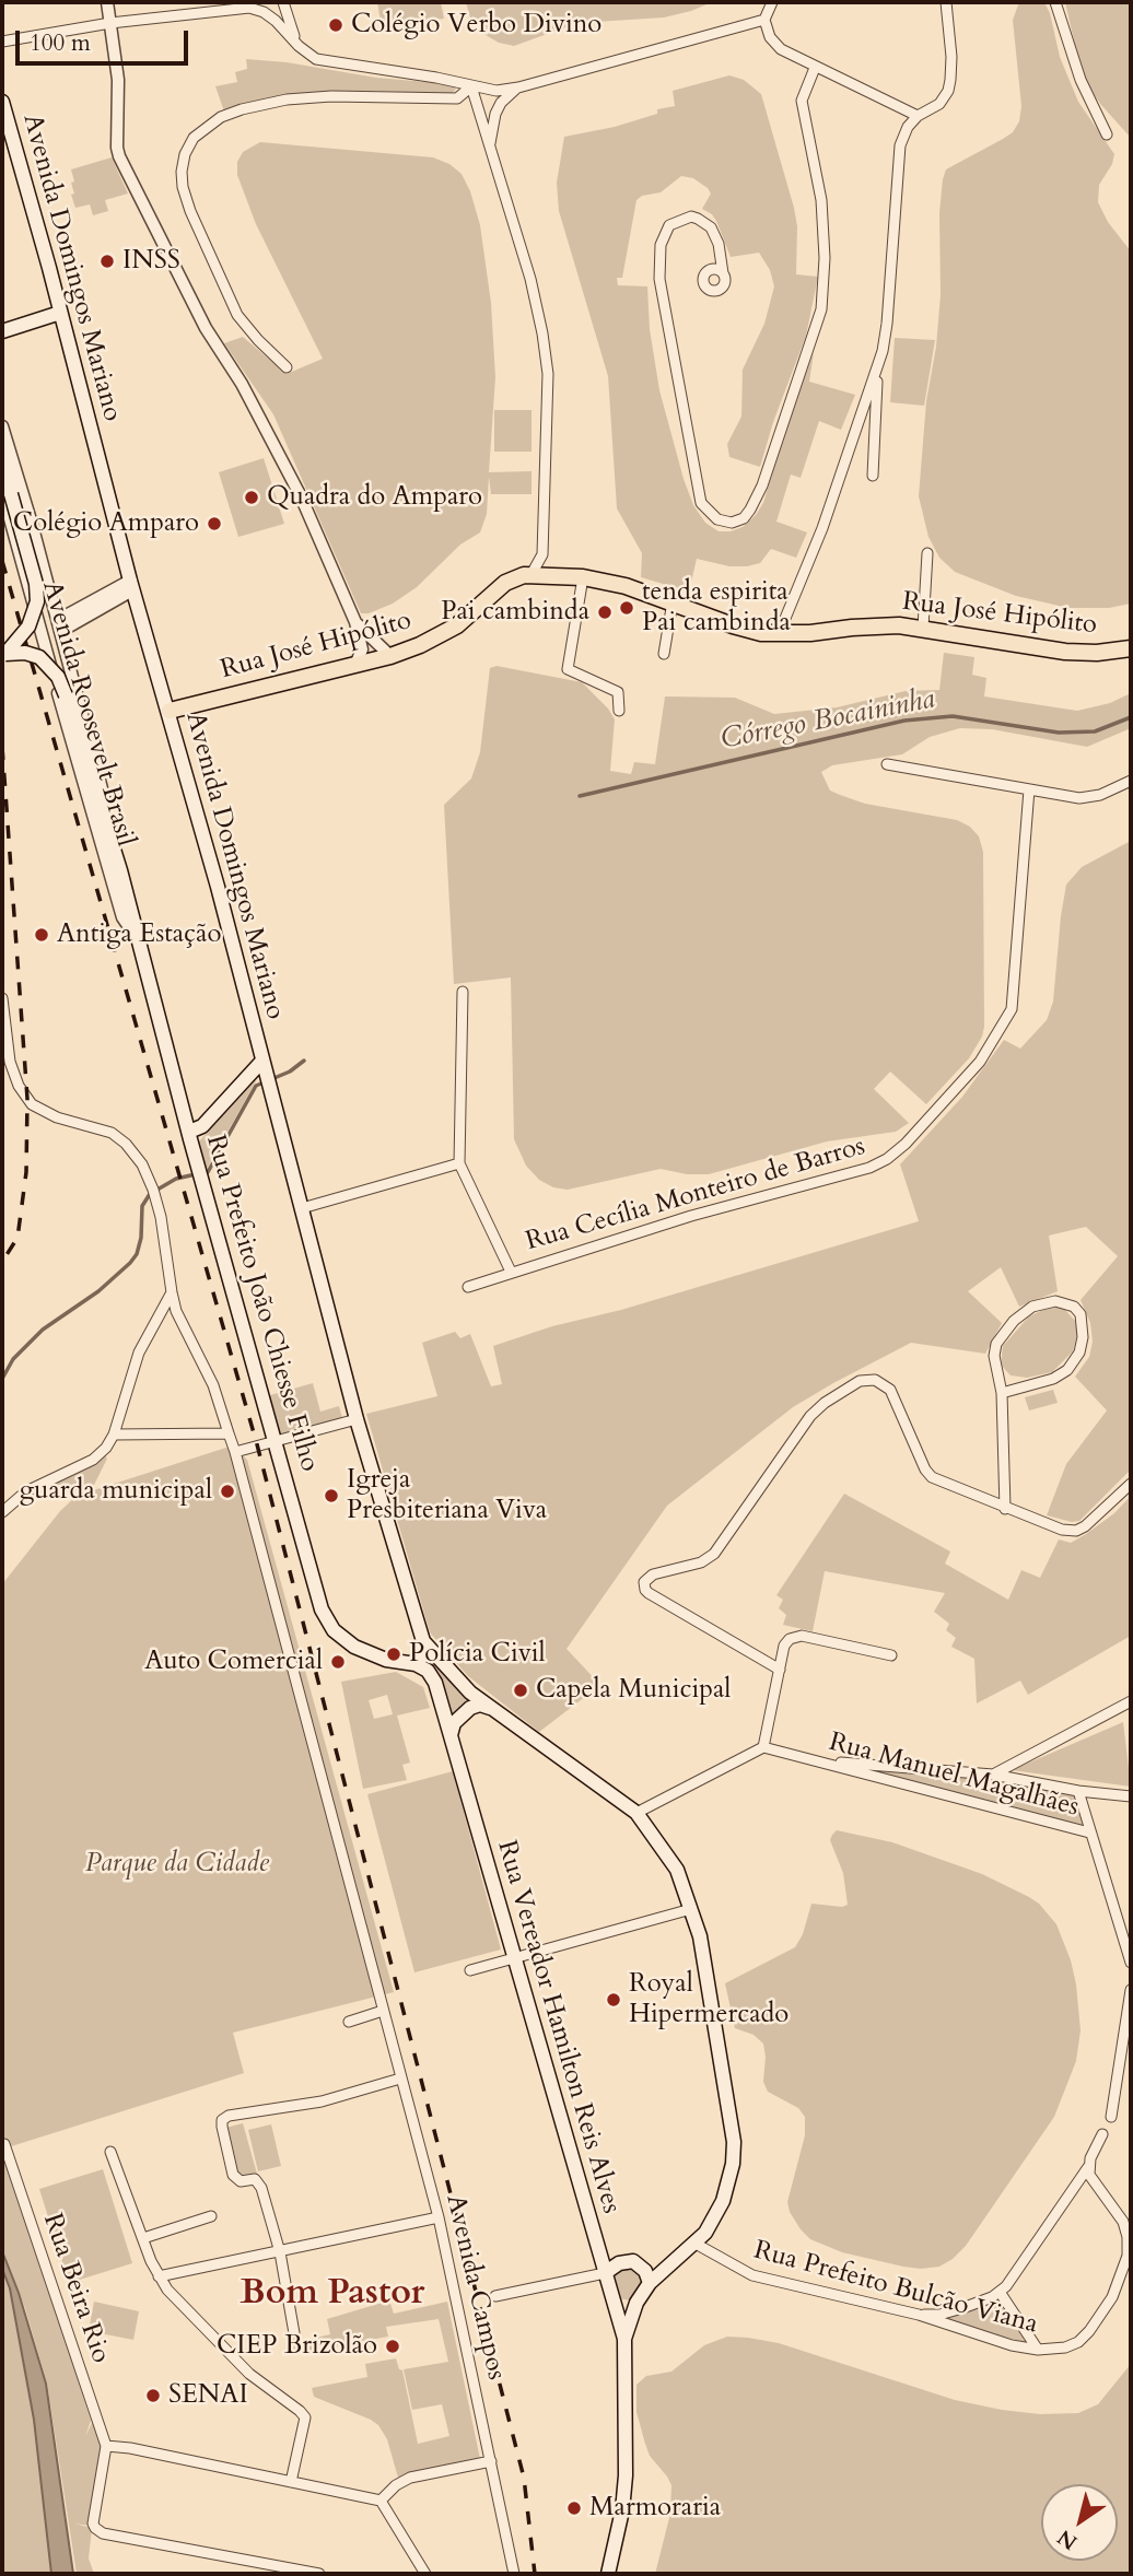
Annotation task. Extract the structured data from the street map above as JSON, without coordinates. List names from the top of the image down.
{
  "streets": {
    "main road": [
      "Avenida Domingos Mariano",
      "Rua José Hipólito",
      "Rua Prefeito João Chiesse Filho",
      "Rua Vereador Hamilton Reis Alves"
    ],
    "street": [
      "Avenida Roosevelt Brasil",
      "Rua Cecília Monteiro de Barros",
      "Rua Manuel Magalhães",
      "Avenida Campos",
      "Rua Beira Rio",
      "Rua Prefeito Bulcão Viana"
    ]
  },
  "crossings": [
    ["Avenida Domingos Mariano", "Rua José Hipólito"],
    ["Avenida Roosevelt Brasil", "Rua Prefeito João Chiesse Filho"]
  ],
  "districts": ["Bom Pastor"],
  "water": ["Córrego Bocaininha"],
  "parks": ["Parque da Cidade"],
  "places": [
    "Colégio Verbo Divino",
    "INSS",
    "Quadra do Amparo",
    "Colégio Amparo",
    "tenda espirita Pai cambinda",
    "Pai cambinda",
    "Antiga Estação",
    "guarda municipal",
    "Igreja Presbiteriana Viva",
    "Polícia Civil",
    "Auto Comercial",
    "Capela Municipal",
    "Royal Hipermercado",
    "CIEP Brizolão",
    "SENAI",
    "Marmoraria"
  ],
  "scale_bar": "100 m",
  "north": "bottom left"
}
